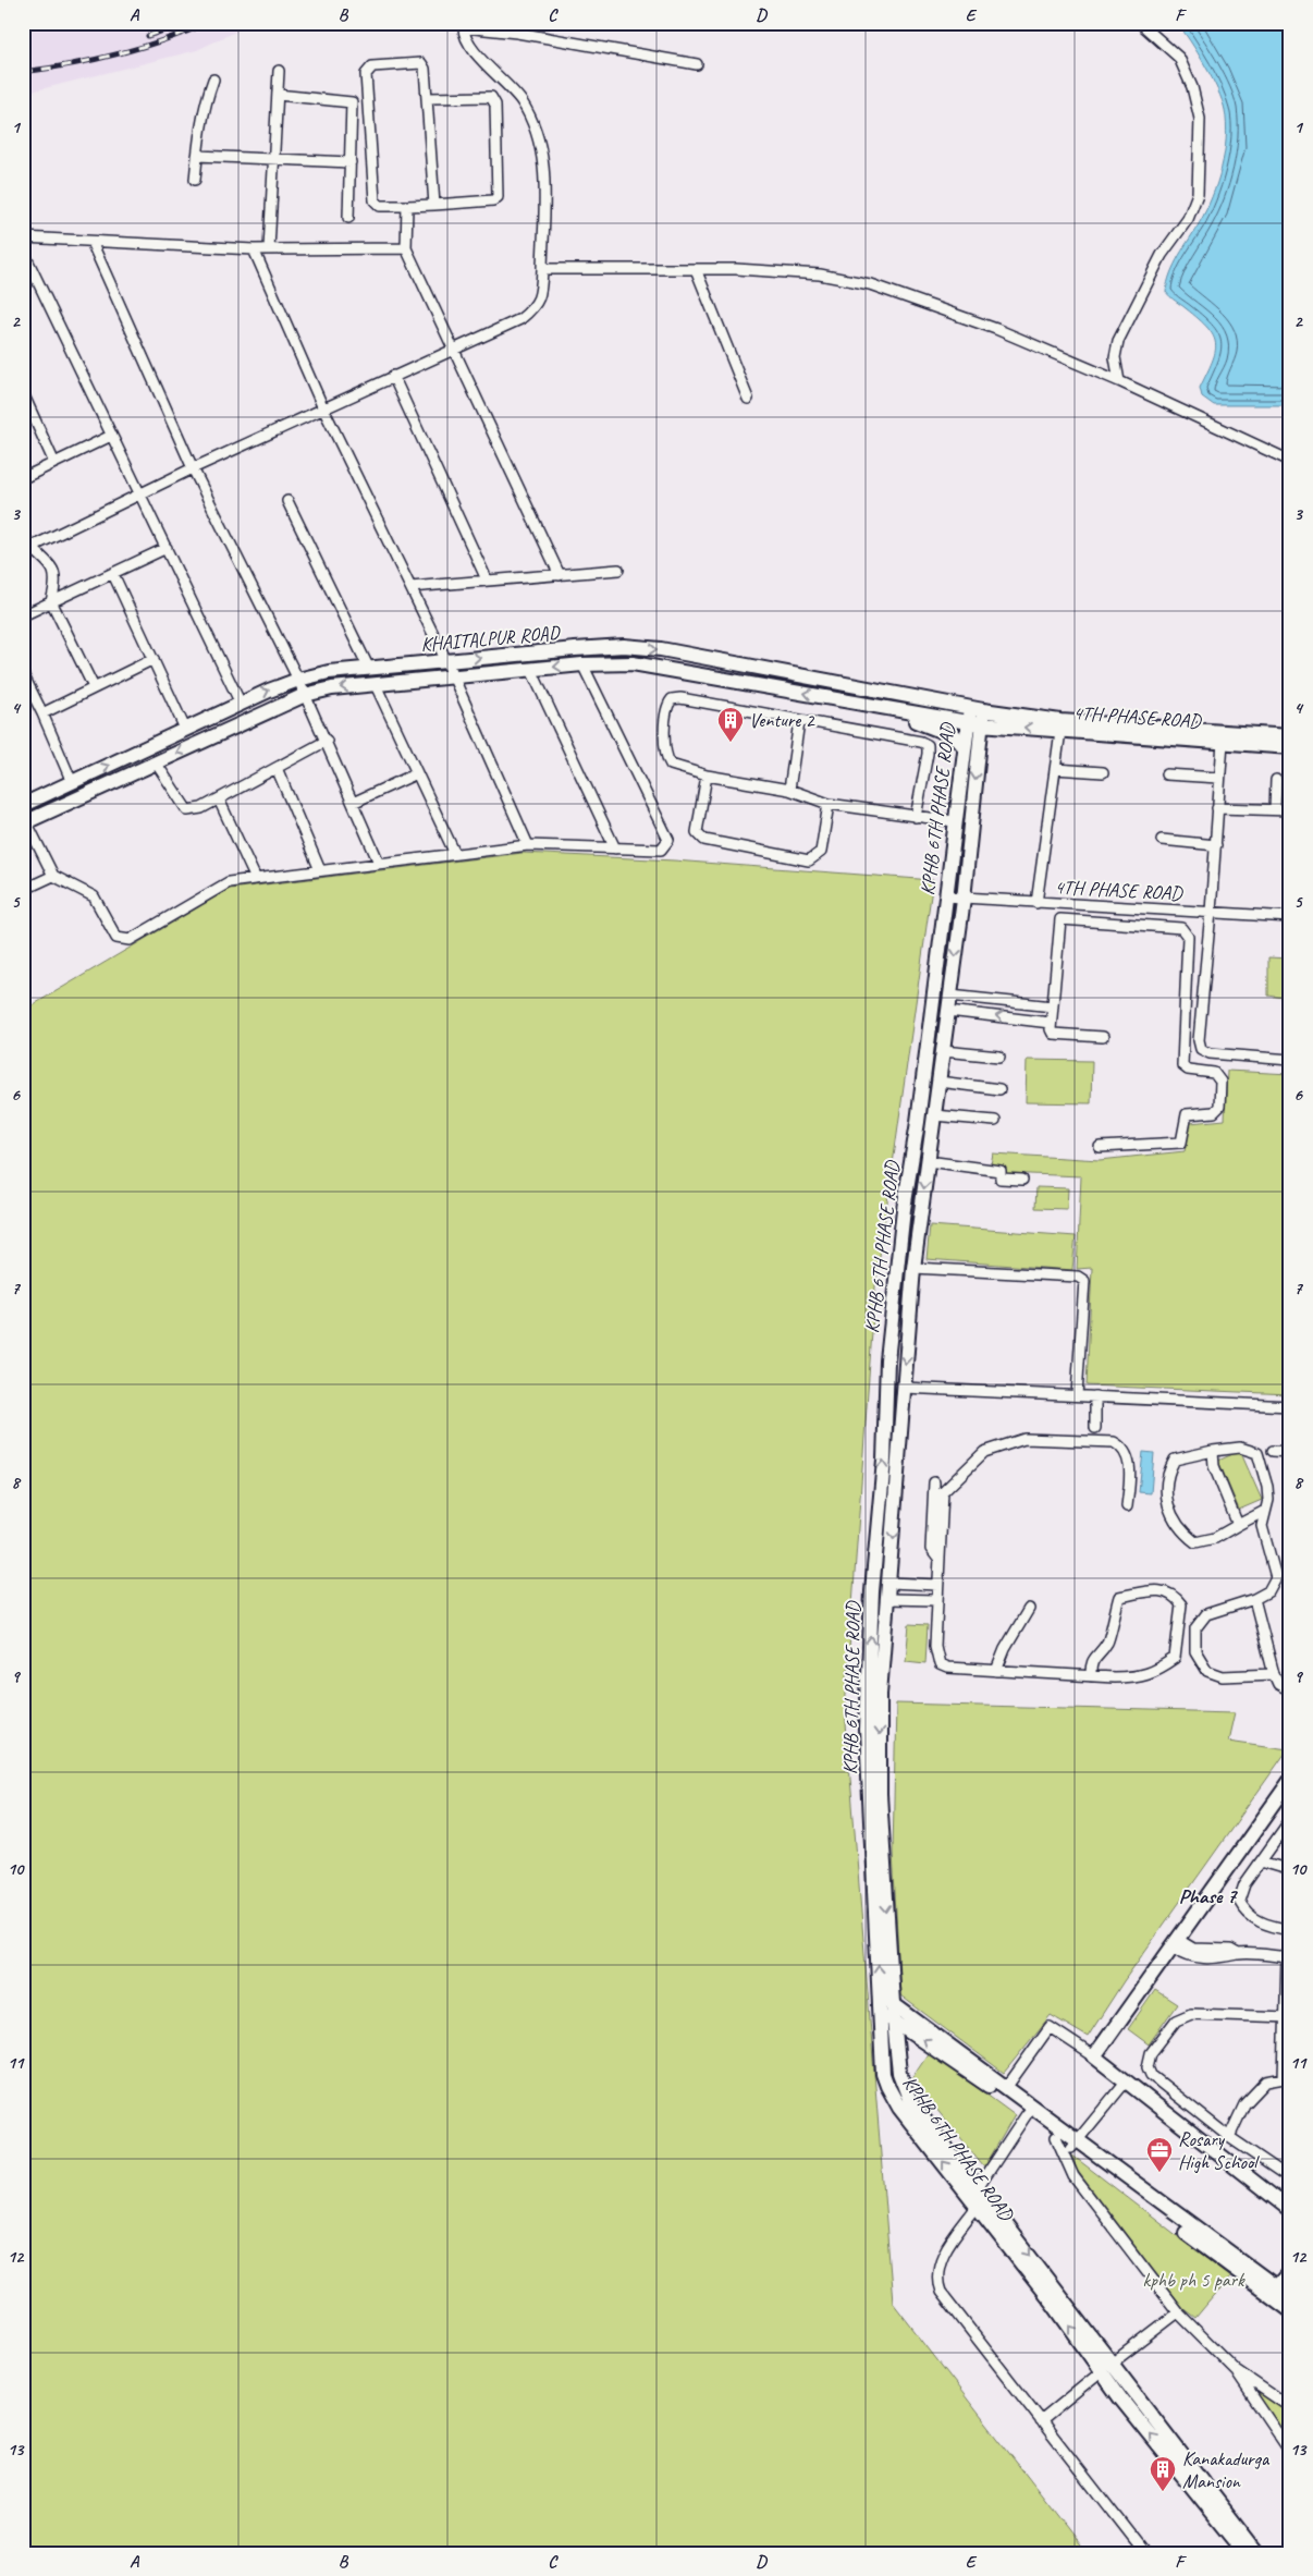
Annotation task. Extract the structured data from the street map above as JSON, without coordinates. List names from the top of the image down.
{
  "streets": {
    "street": ["KHAITALPUR ROAD", "4TH PHASE ROAD", "KPHB 6TH PHASE ROAD"]
  },
  "crossings": [
    ["KHAITALPUR ROAD", "4TH PHASE ROAD"],
    ["KHAITALPUR ROAD", "KPHB 6TH PHASE ROAD"],
    ["4TH PHASE ROAD", "KPHB 6TH PHASE ROAD"]
  ],
  "districts": ["Phase 7"],
  "parks": ["kphb ph 5 park"],
  "places": {
    "building": ["Venture 2", "Kanakadurga Mansion"],
    "office": ["Rosary High School"]
  },
  "grid": {
    "columns": [
      "A",
      "B",
      "C",
      "D",
      "E",
      "F"
    ],
    "rows": [
      "1",
      "2",
      "3",
      "4",
      "5",
      "6",
      "7",
      "8",
      "9",
      "10",
      "11",
      "12",
      "13"
    ]
  }
}
